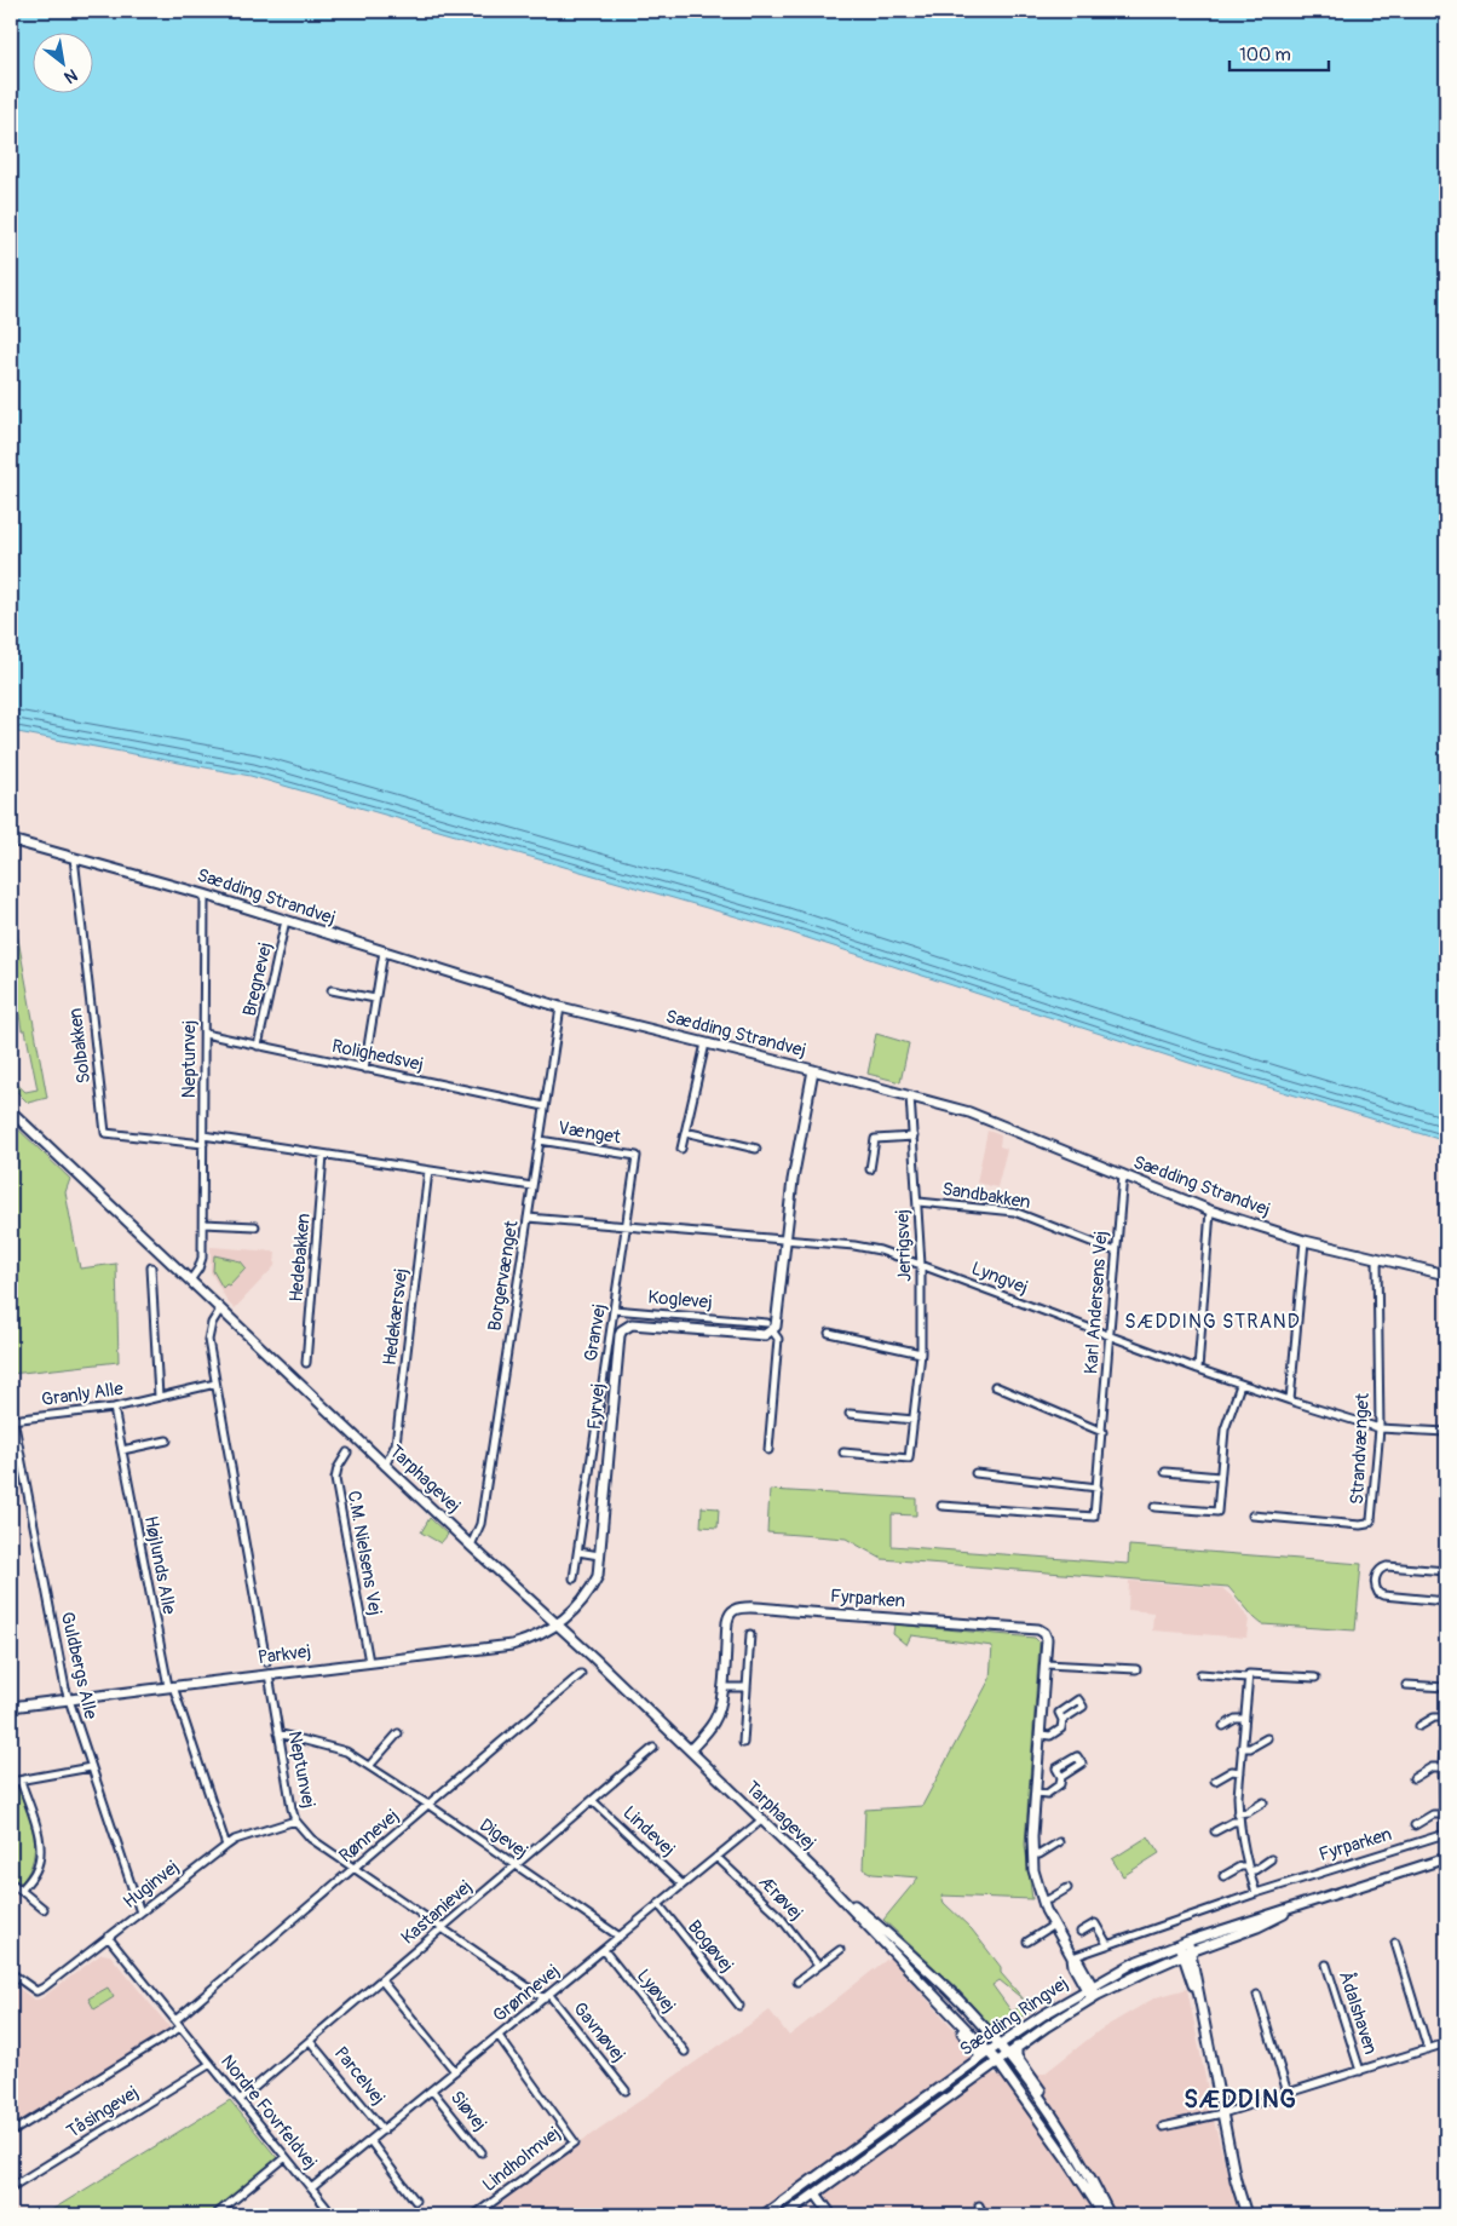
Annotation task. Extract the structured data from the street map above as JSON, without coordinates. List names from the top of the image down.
{
  "streets": {
    "street": [
      "Sædding Strandvej",
      "Bregnevej",
      "Solbakken",
      "Rolighedsvej",
      "Neptunvej",
      "Vænget",
      "Sandbakken",
      "Jerrigsvej",
      "Hedebakken",
      "Borgervænget",
      "Lyngvej",
      "Koglevej",
      "Karl Andersens Vej",
      "Hedekærsvej",
      "Granvej",
      "Granly Alle",
      "Fyrvej",
      "Strandvænget",
      "Tarphagevej",
      "C.M. Nielsens Vej",
      "Højlunds Alle",
      "Fyrparken",
      "Parkvej",
      "Guldbergs Alle",
      "Lindevej",
      "Rønnevej",
      "Digevej",
      "Huginvej",
      "Ærøvej",
      "Kastanievej",
      "Bogøvej",
      "Lyøvej",
      "Grønnevej",
      "Ådalshaven",
      "Sædding Ringvej",
      "Gavnøvej",
      "Parcelvej",
      "Siøvej",
      "Tåsingevej",
      "Nordre Fovrfeldvej",
      "Lindholmvej"
    ]
  },
  "crossings": [
    ["Sædding Strandvej", "Bregnevej"],
    ["Sædding Strandvej", "Solbakken"],
    ["Sædding Strandvej", "Neptunvej"],
    ["Sædding Strandvej", "Jerrigsvej"],
    ["Sædding Strandvej", "Borgervænget"],
    ["Sædding Strandvej", "Karl Andersens Vej"],
    ["Sædding Strandvej", "Strandvænget"],
    ["Bregnevej", "Rolighedsvej"],
    ["Solbakken", "Neptunvej"],
    ["Rolighedsvej", "Neptunvej"],
    ["Rolighedsvej", "Borgervænget"],
    ["Neptunvej", "Tarphagevej"],
    ["Neptunvej", "Parkvej"],
    ["Neptunvej", "Rønnevej"],
    ["Neptunvej", "Digevej"],
    ["Neptunvej", "Huginvej"],
    ["Neptunvej", "Kastanievej"],
    ["Neptunvej", "Grønnevej"],
    ["Neptunvej", "Gavnøvej"],
    ["Vænget", "Borgervænget"],
    ["Vænget", "Lyngvej"],
    ["Vænget", "Granvej"],
    ["Sandbakken", "Jerrigsvej"],
    ["Sandbakken", "Karl Andersens Vej"],
    ["Jerrigsvej", "Lyngvej"],
    ["Borgervænget", "Lyngvej"],
    ["Borgervænget", "Tarphagevej"],
    ["Lyngvej", "Karl Andersens Vej"],
    ["Lyngvej", "Granvej"],
    ["Lyngvej", "Strandvænget"],
    ["Koglevej", "Granvej"],
    ["Koglevej", "Fyrvej"],
    ["Hedekærsvej", "Tarphagevej"],
    ["Granly Alle", "Højlunds Alle"],
    ["Granly Alle", "Guldbergs Alle"],
    ["Fyrvej", "Tarphagevej"],
    ["Fyrvej", "Parkvej"],
    ["Tarphagevej", "Fyrparken"],
    ["Tarphagevej", "Parkvej"],
    ["Tarphagevej", "Grønnevej"],
    ["Tarphagevej", "Sædding Ringvej"],
    ["C.M. Nielsens Vej", "Parkvej"],
    ["Højlunds Alle", "Parkvej"],
    ["Højlunds Alle", "Huginvej"],
    ["Fyrparken", "Sædding Ringvej"],
    ["Parkvej", "Guldbergs Alle"],
    ["Guldbergs Alle", "Huginvej"],
    ["Lindevej", "Kastanievej"],
    ["Lindevej", "Grønnevej"],
    ["Rønnevej", "Digevej"],
    ["Rønnevej", "Nordre Fovrfeldvej"],
    ["Digevej", "Kastanievej"],
    ["Digevej", "Grønnevej"],
    ["Huginvej", "Nordre Fovrfeldvej"],
    ["Ærøvej", "Grønnevej"],
    ["Kastanievej", "Parcelvej"],
    ["Kastanievej", "Nordre Fovrfeldvej"],
    ["Bogøvej", "Grønnevej"],
    ["Lyøvej", "Grønnevej"],
    ["Grønnevej", "Gavnøvej"],
    ["Grønnevej", "Parcelvej"],
    ["Grønnevej", "Siøvej"],
    ["Grønnevej", "Nordre Fovrfeldvej"],
    ["Grønnevej", "Lindholmvej"],
    ["Tåsingevej", "Nordre Fovrfeldvej"]
  ],
  "districts": ["SÆDDING STRAND", "SÆDDING"],
  "scale_bar": "100 m",
  "north": "bottom right"
}
